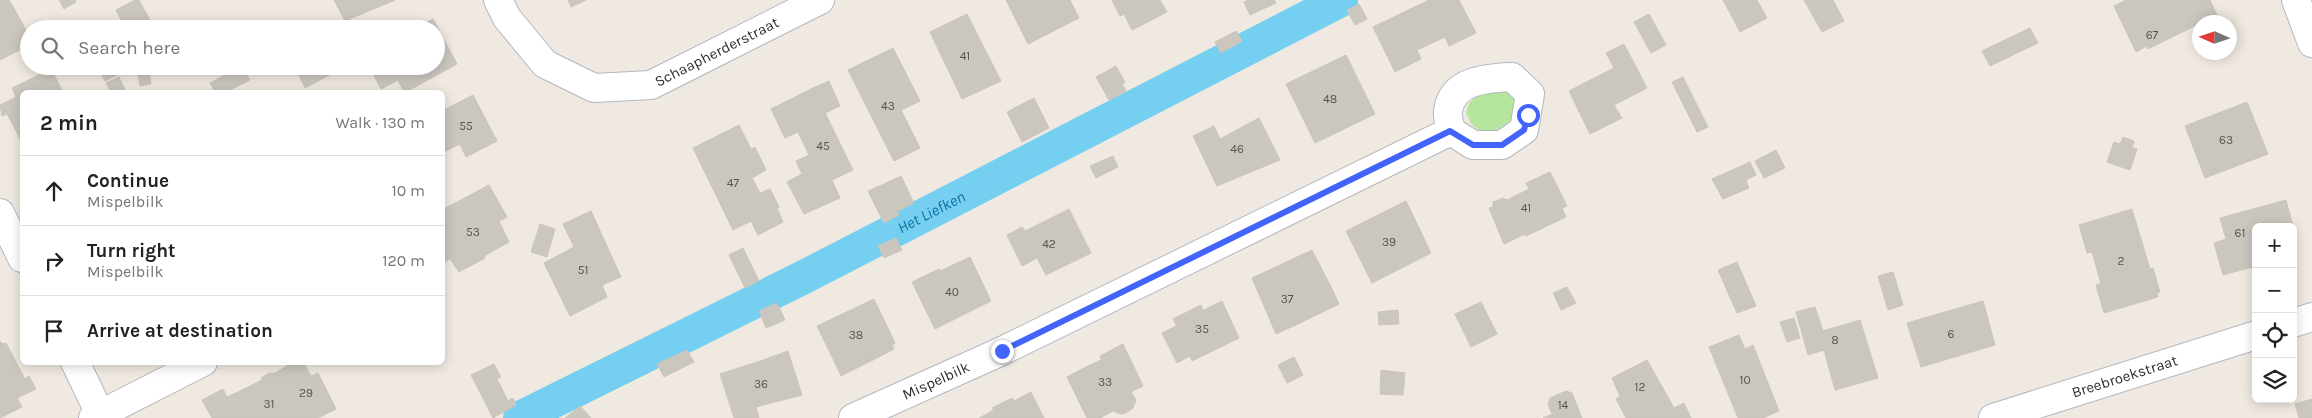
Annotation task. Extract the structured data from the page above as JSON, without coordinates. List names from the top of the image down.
{
  "streets": {
    "street": ["Schaapherderstraat", "Breebroekstraat", "Mispelbilk"]
  },
  "water": ["Het Liefken"],
  "house_numbers": [
    "67",
    "41",
    "48",
    "43",
    "55",
    "63",
    "45",
    "46",
    "47",
    "41",
    "53",
    "61",
    "39",
    "42",
    "2",
    "51",
    "40",
    "37",
    "35",
    "6",
    "38",
    "8",
    "10",
    "33",
    "36",
    "12",
    "29",
    "31",
    "14"
  ],
  "north": "left",
  "page": {
    "search": "Search here",
    "heading": ["2 min", "Walk · 130 m"],
    "list": [
      ["Continue", "Mispelbilk", "10 m"],
      ["Turn right", "Mispelbilk", "120 m"],
      "Arrive at destination"
    ],
    "map_buttons": ["+", "−"]
  }
}
